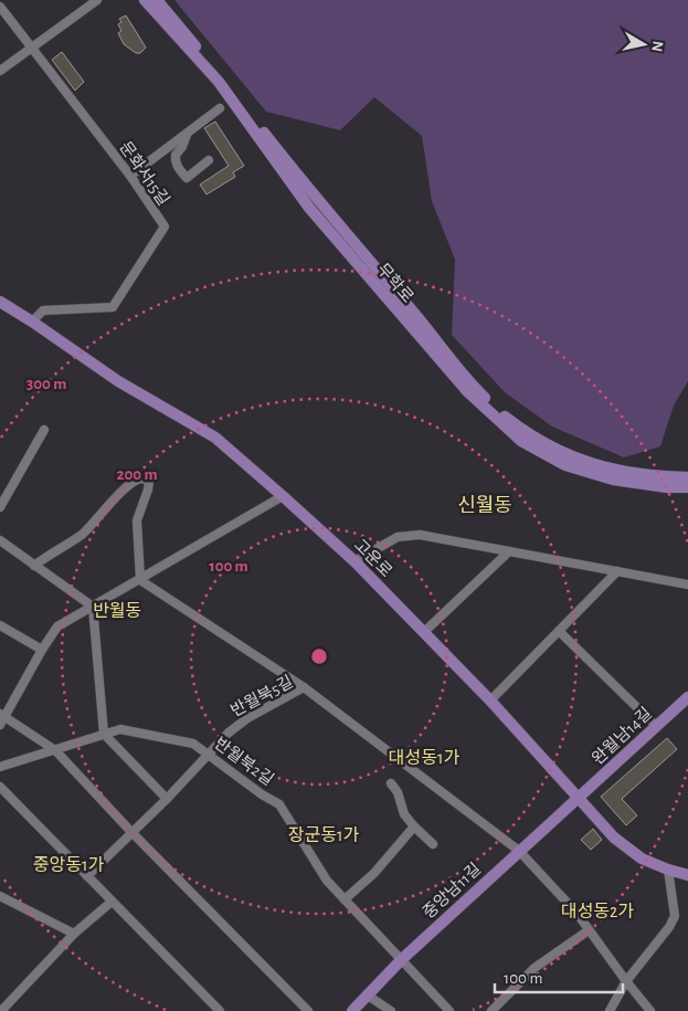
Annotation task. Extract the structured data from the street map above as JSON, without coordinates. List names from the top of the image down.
{
  "streets": {
    "main road": [
      "무학로",
      "고운로",
      "완월남14길",
      "중앙남11길"
    ],
    "street": ["문화서15길", "반월북5길", "반월북2길"]
  },
  "crossings": [
    ["문화서15길", "고운로"],
    ["고운로", "완월남14길"],
    ["고운로", "중앙남11길"],
    ["반월북5길", "반월북2길"],
    ["반월북5길", "중앙남11길"],
    ["완월남14길", "중앙남11길"],
    ["반월북2길", "중앙남11길"]
  ],
  "districts": [
    "신월동",
    "반월동",
    "대성동1가",
    "장군동1가",
    "중앙동1가",
    "대성동2가"
  ],
  "scale_bar": "100 m",
  "north": "right",
  "rings": ["300 m", "200 m", "100 m"]
}
